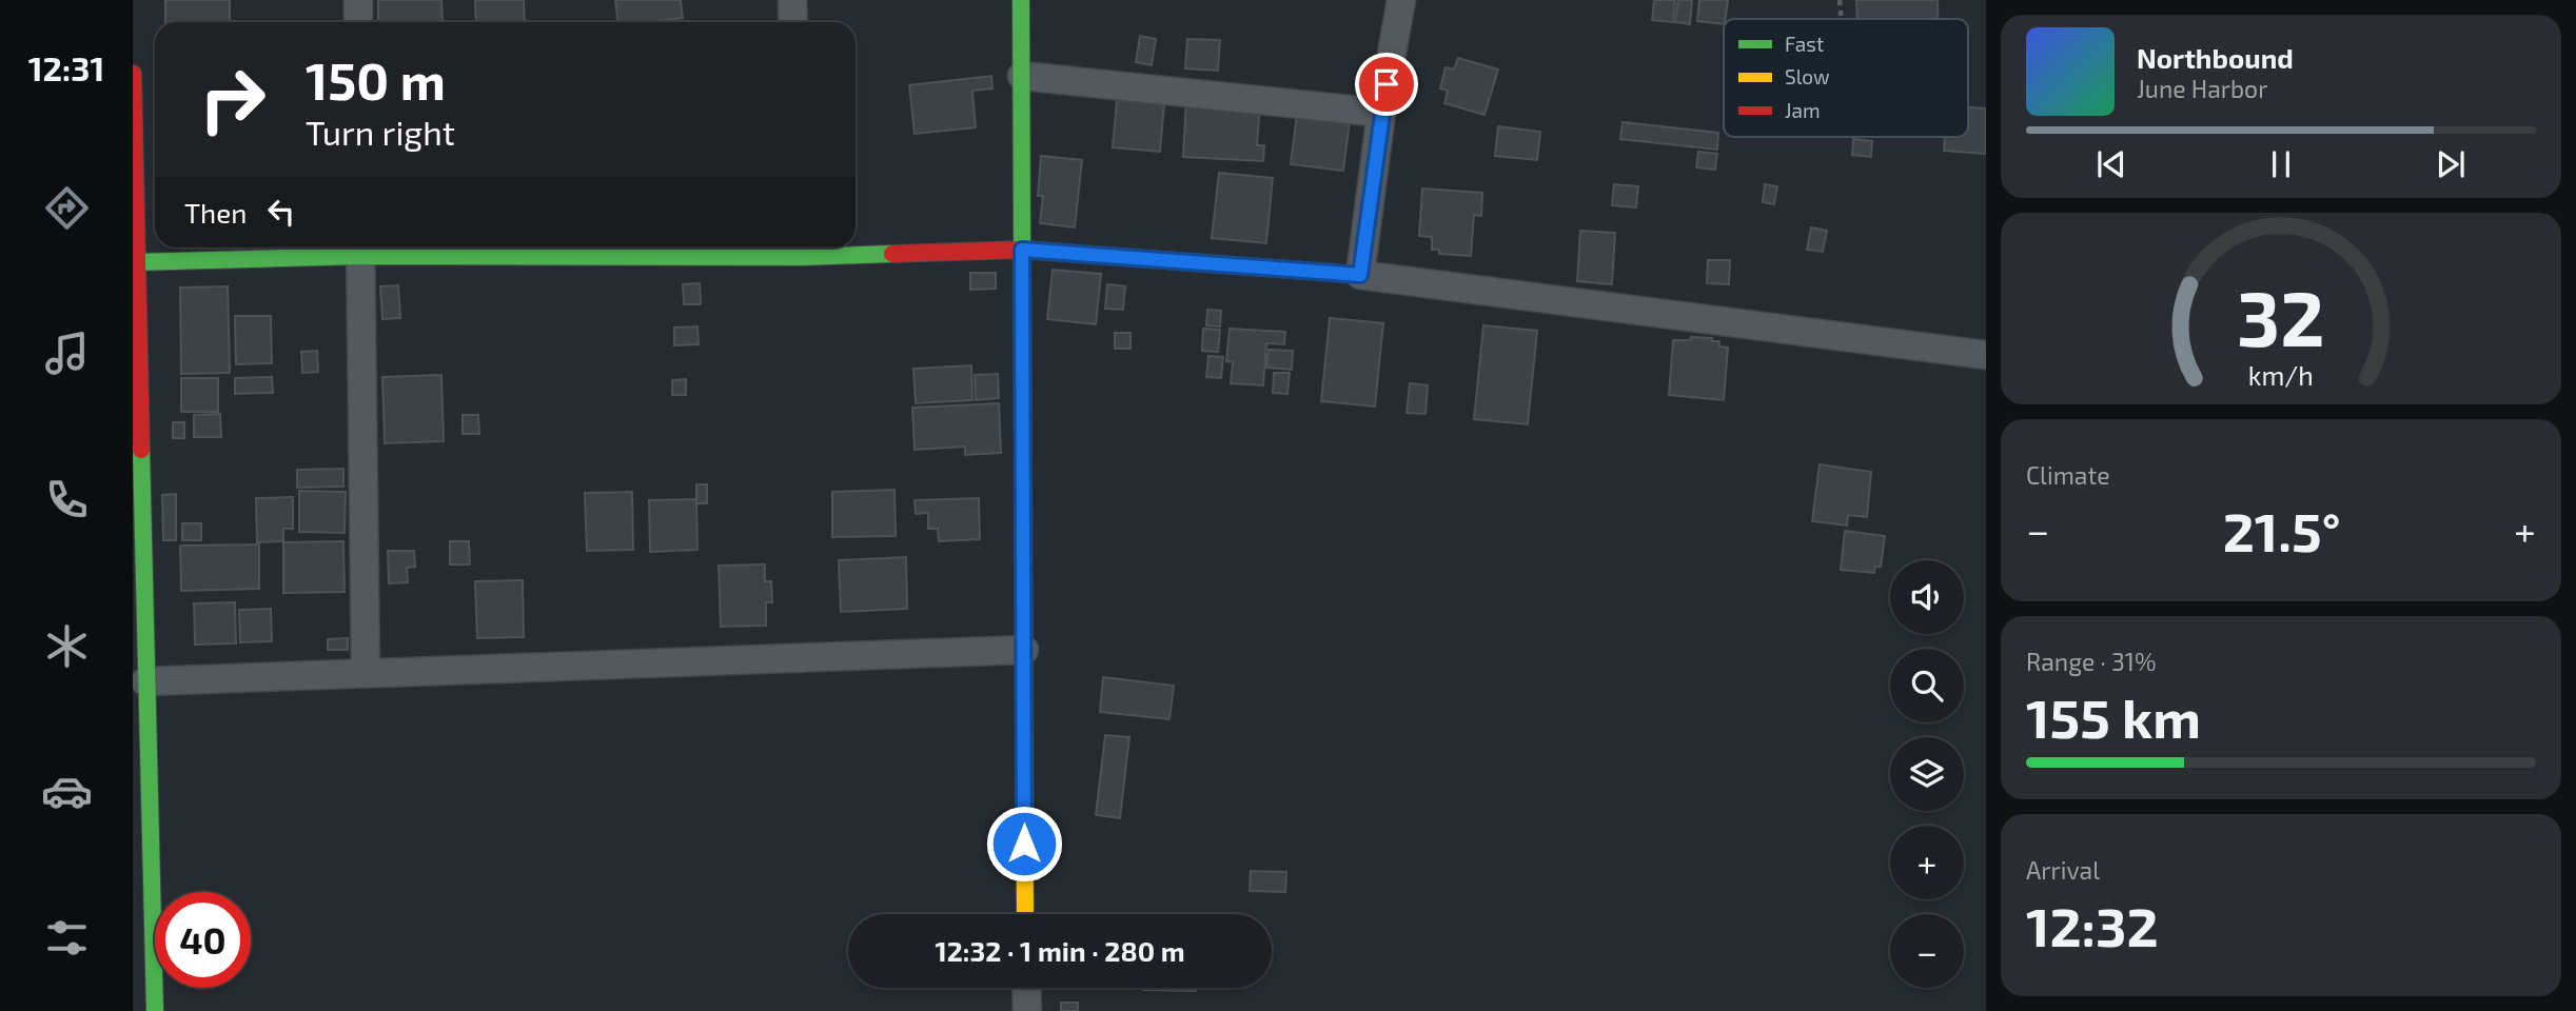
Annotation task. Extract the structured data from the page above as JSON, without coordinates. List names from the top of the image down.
{
  "legend": ["Fast", "Slow", "Jam"],
  "page": {
    "tabs": "12:31",
    "turn": ["150 m", "Turn right"],
    "song": ["Northbound", "June Harbor"],
    "then": "Then",
    "tile": [
      "Climate",
      ["Range · 31%", "155 km"],
      ["Arrival", "12:32"]
    ],
    "heat": ["−", "21.5°", "+"],
    "map_buttons": ["+", "−"],
    "limit": "40",
    "trip": "12:32 · 1 min · 280 m",
    "gauge": ["32", "km/h"]
  }
}
